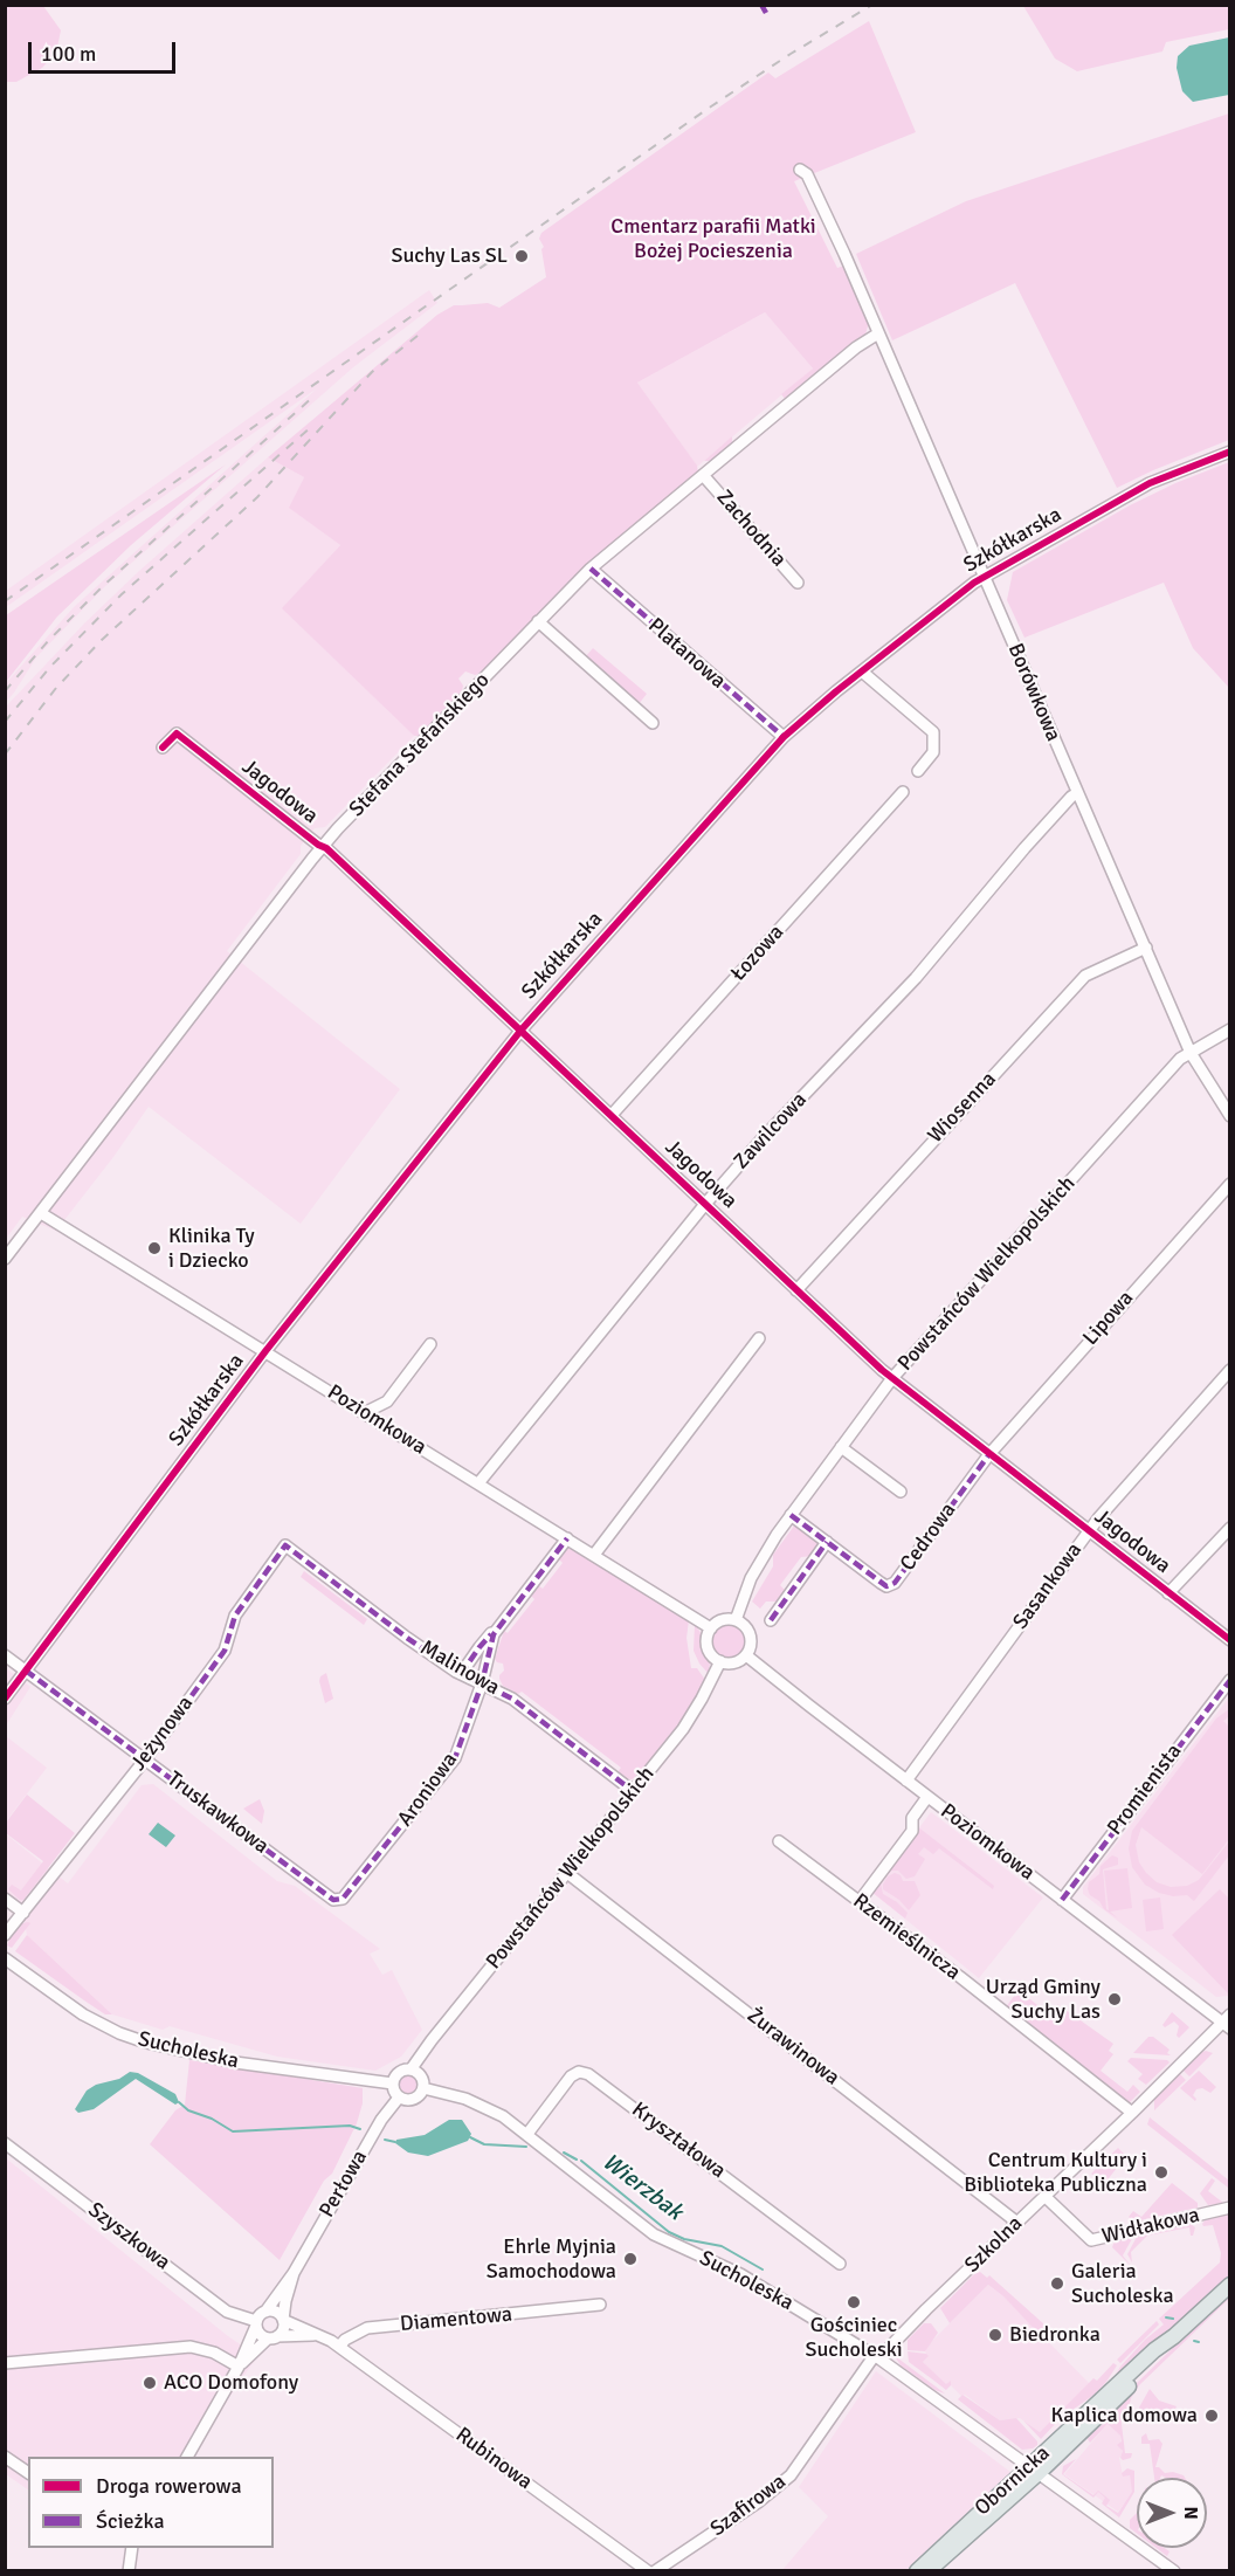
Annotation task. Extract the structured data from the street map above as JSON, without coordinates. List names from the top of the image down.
{
  "streets": {
    "main road": ["Obornicka"],
    "street": [
      "Zachodnia",
      "Szkółkarska",
      "Platanowa",
      "Borówkowa",
      "Stefana Stefańskiego",
      "Jagodowa",
      "Łozowa",
      "Wiosenna",
      "Zawilcowa",
      "Powstańców Wielkopolskich",
      "Lipowa",
      "Poziomkowa",
      "Cedrowa",
      "Sasankowa",
      "Malinowa",
      "Jeżynowa",
      "Aroniowa",
      "Promienista",
      "Truskawkowa",
      "Rzemieślnicza",
      "Żurawinowa",
      "Sucholeska",
      "Kryształowa",
      "Perłowa",
      "Widłakowa",
      "Szyszkowa",
      "Szkolna",
      "Diamentowa",
      "Rubinowa",
      "Szafirowa"
    ]
  },
  "crossings": [
    ["Zachodnia", "Stefana Stefańskiego"],
    ["Szkółkarska", "Platanowa"],
    ["Szkółkarska", "Borówkowa"],
    ["Szkółkarska", "Jagodowa"],
    ["Szkółkarska", "Poziomkowa"],
    ["Szkółkarska", "Truskawkowa"],
    ["Platanowa", "Stefana Stefańskiego"],
    ["Borówkowa", "Stefana Stefańskiego"],
    ["Borówkowa", "Wiosenna"],
    ["Borówkowa", "Zawilcowa"],
    ["Borówkowa", "Powstańców Wielkopolskich"],
    ["Stefana Stefańskiego", "Jagodowa"],
    ["Stefana Stefańskiego", "Poziomkowa"],
    ["Jagodowa", "Łozowa"],
    ["Jagodowa", "Wiosenna"],
    ["Jagodowa", "Zawilcowa"],
    ["Jagodowa", "Powstańców Wielkopolskich"],
    ["Jagodowa", "Lipowa"],
    ["Jagodowa", "Cedrowa"],
    ["Jagodowa", "Sasankowa"],
    ["Zawilcowa", "Poziomkowa"],
    ["Powstańców Wielkopolskich", "Poziomkowa"],
    ["Powstańców Wielkopolskich", "Cedrowa"],
    ["Powstańców Wielkopolskich", "Malinowa"],
    ["Powstańców Wielkopolskich", "Żurawinowa"],
    ["Powstańców Wielkopolskich", "Sucholeska"],
    ["Powstańców Wielkopolskich", "Perłowa"],
    ["Lipowa", "Cedrowa"],
    ["Poziomkowa", "Sasankowa"],
    ["Poziomkowa", "Aroniowa"],
    ["Poziomkowa", "Promienista"],
    ["Poziomkowa", "Szkolna"],
    ["Malinowa", "Jeżynowa"],
    ["Malinowa", "Aroniowa"],
    ["Jeżynowa", "Truskawkowa"],
    ["Aroniowa", "Truskawkowa"],
    ["Rzemieślnicza", "Szkolna"],
    ["Żurawinowa", "Szkolna"],
    ["Sucholeska", "Kryształowa"],
    ["Sucholeska", "Perłowa"],
    ["Sucholeska", "Szkolna"],
    ["Sucholeska", "Obornicka"],
    ["Sucholeska", "Szafirowa"],
    ["Perłowa", "Szyszkowa"],
    ["Widłakowa", "Szkolna"],
    ["Szkolna", "Szafirowa"],
    ["Diamentowa", "Rubinowa"]
  ],
  "water": ["Wierzbak"],
  "parks": ["Cmentarz parafii Matki Bożej Pocieszenia"],
  "places": [
    "Suchy Las SL",
    "Klinika Ty i Dziecko",
    "Urząd Gminy Suchy Las",
    "Centrum Kultury i Biblioteka Publiczna",
    "Ehrle Myjnia Samochodowa",
    "Galeria Sucholeska",
    "Gościniec Sucholeski",
    "Biedronka",
    "ACO Domofony",
    "Kaplica domowa"
  ],
  "legend": ["Droga rowerowa", "Ścieżka"],
  "scale_bar": "100 m",
  "north": "right"
}
